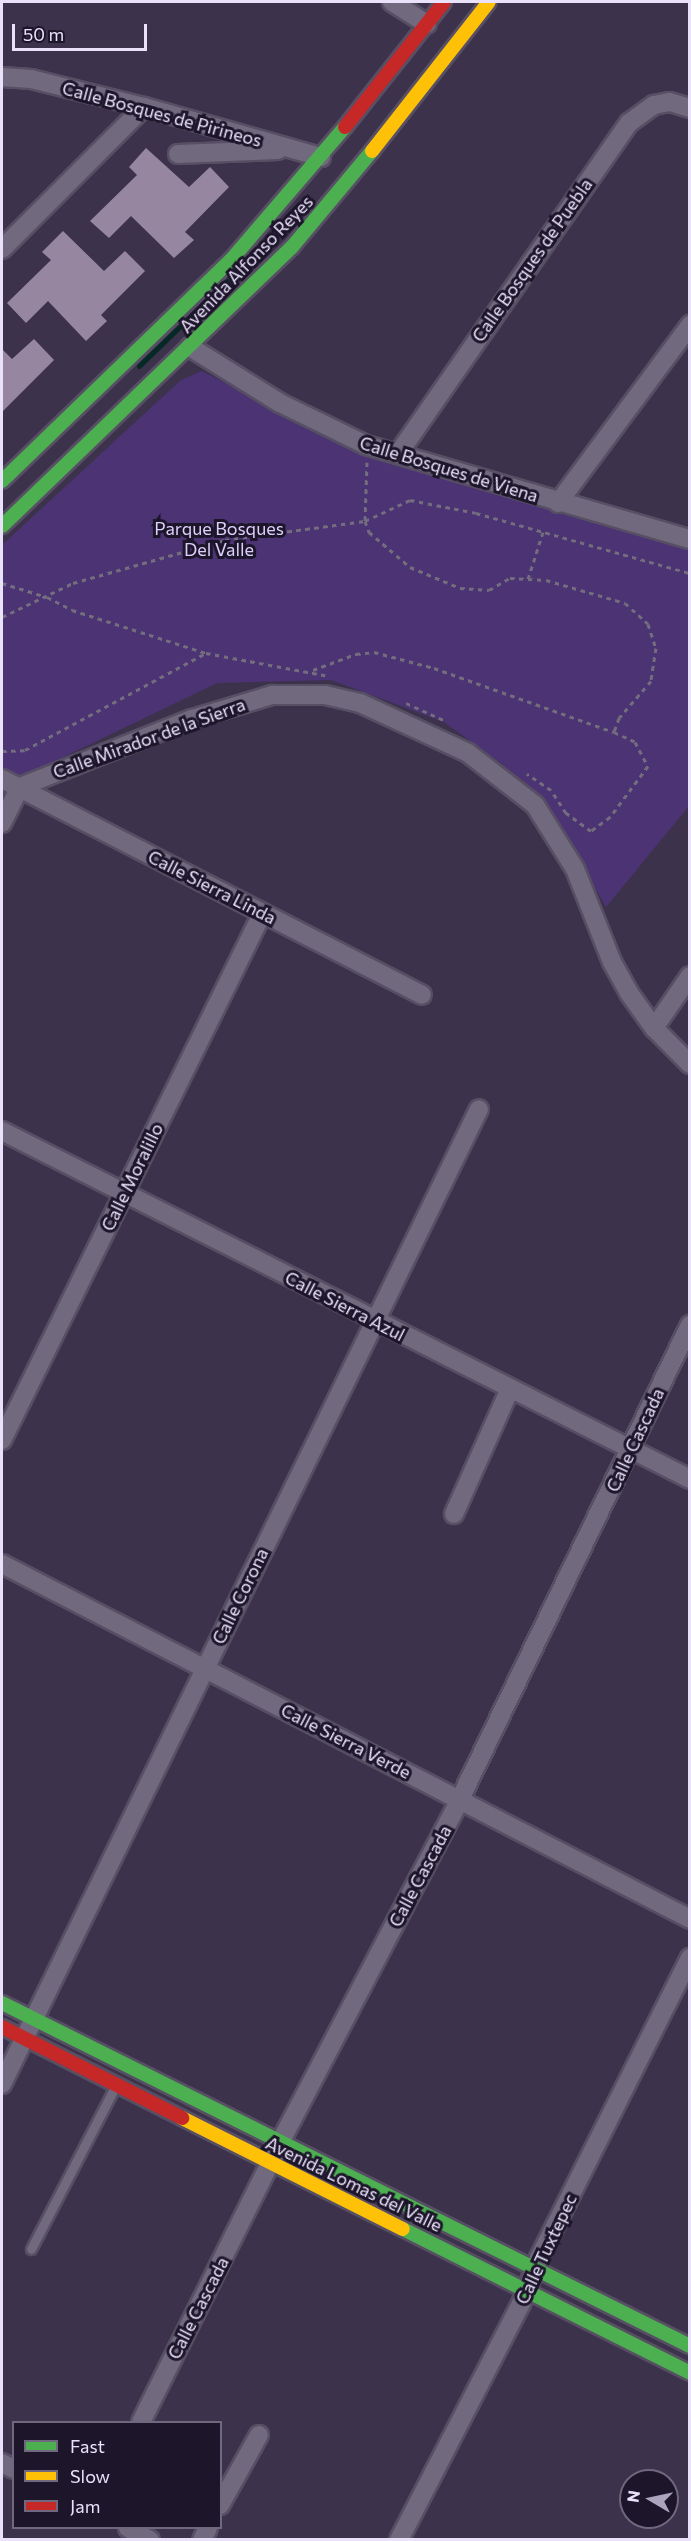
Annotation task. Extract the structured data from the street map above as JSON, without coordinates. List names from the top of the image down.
{
  "streets": {
    "street": [
      "Calle Bosques de Pirineos",
      "Calle Bosques de Puebla",
      "Avenida Alfonso Reyes",
      "Calle Bosques de Viena",
      "Calle Mirador de la Sierra",
      "Calle Sierra Linda",
      "Calle Moralillo",
      "Calle Sierra Azul",
      "Calle Cascada",
      "Calle Corona",
      "Calle Sierra Verde",
      "Avenida Lomas del Valle",
      "Calle Tuxtepec"
    ]
  },
  "crossings": [
    ["Calle Bosques de Pirineos", "Avenida Alfonso Reyes"],
    ["Calle Bosques de Puebla", "Calle Bosques de Viena"],
    ["Avenida Alfonso Reyes", "Calle Bosques de Viena"],
    ["Calle Mirador de la Sierra", "Calle Sierra Linda"],
    ["Calle Sierra Linda", "Calle Moralillo"],
    ["Calle Moralillo", "Calle Sierra Azul"],
    ["Calle Sierra Azul", "Calle Cascada"],
    ["Calle Sierra Azul", "Calle Corona"],
    ["Calle Cascada", "Calle Sierra Verde"],
    ["Calle Cascada", "Avenida Lomas del Valle"],
    ["Calle Corona", "Calle Sierra Verde"],
    ["Calle Corona", "Avenida Lomas del Valle"],
    ["Avenida Lomas del Valle", "Calle Tuxtepec"]
  ],
  "parks": ["Parque Bosques Del Valle"],
  "legend": ["Fast", "Slow", "Jam"],
  "scale_bar": "50 m",
  "north": "left"
}
